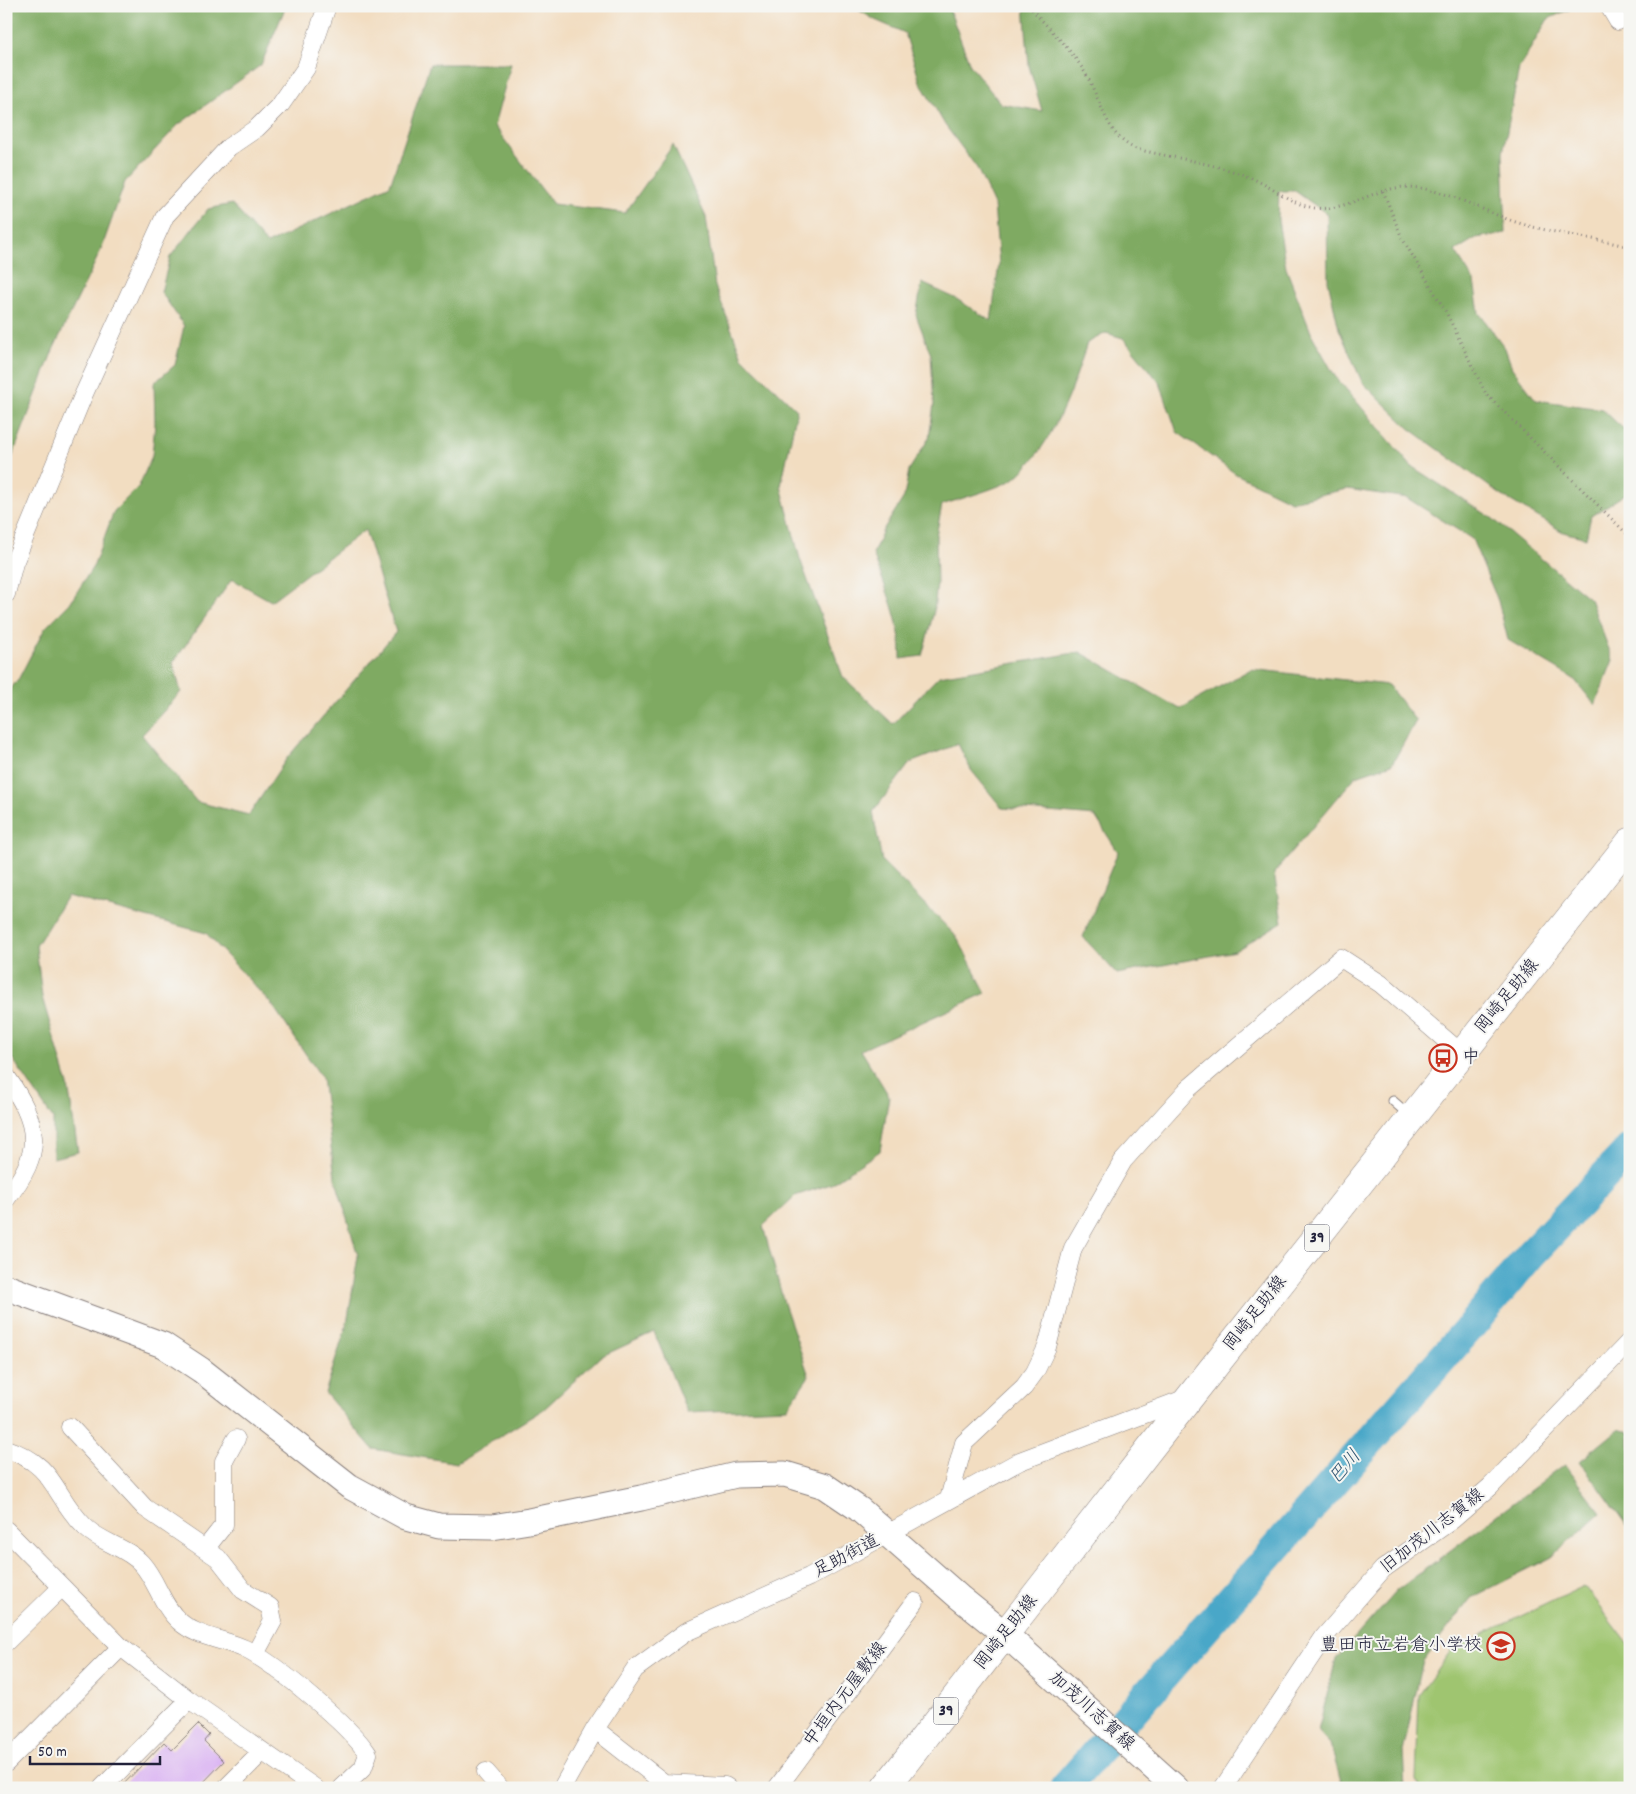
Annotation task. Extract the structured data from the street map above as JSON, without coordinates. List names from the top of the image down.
{
  "streets": {
    "main road": ["岡崎足助線", "39"],
    "street": [
      "旧加茂川志賀線",
      "足助街道",
      "中垣内元屋敷線",
      "加茂川志賀線"
    ]
  },
  "crossings": [
    ["岡崎足助線", "足助街道"],
    ["岡崎足助線", "加茂川志賀線"],
    ["足助街道", "加茂川志賀線"]
  ],
  "water": ["巴川"],
  "places": {
    "bus stop": ["中"],
    "school or university": ["豊田市立岩倉小学校"]
  },
  "scale_bar": "50 m"
}
